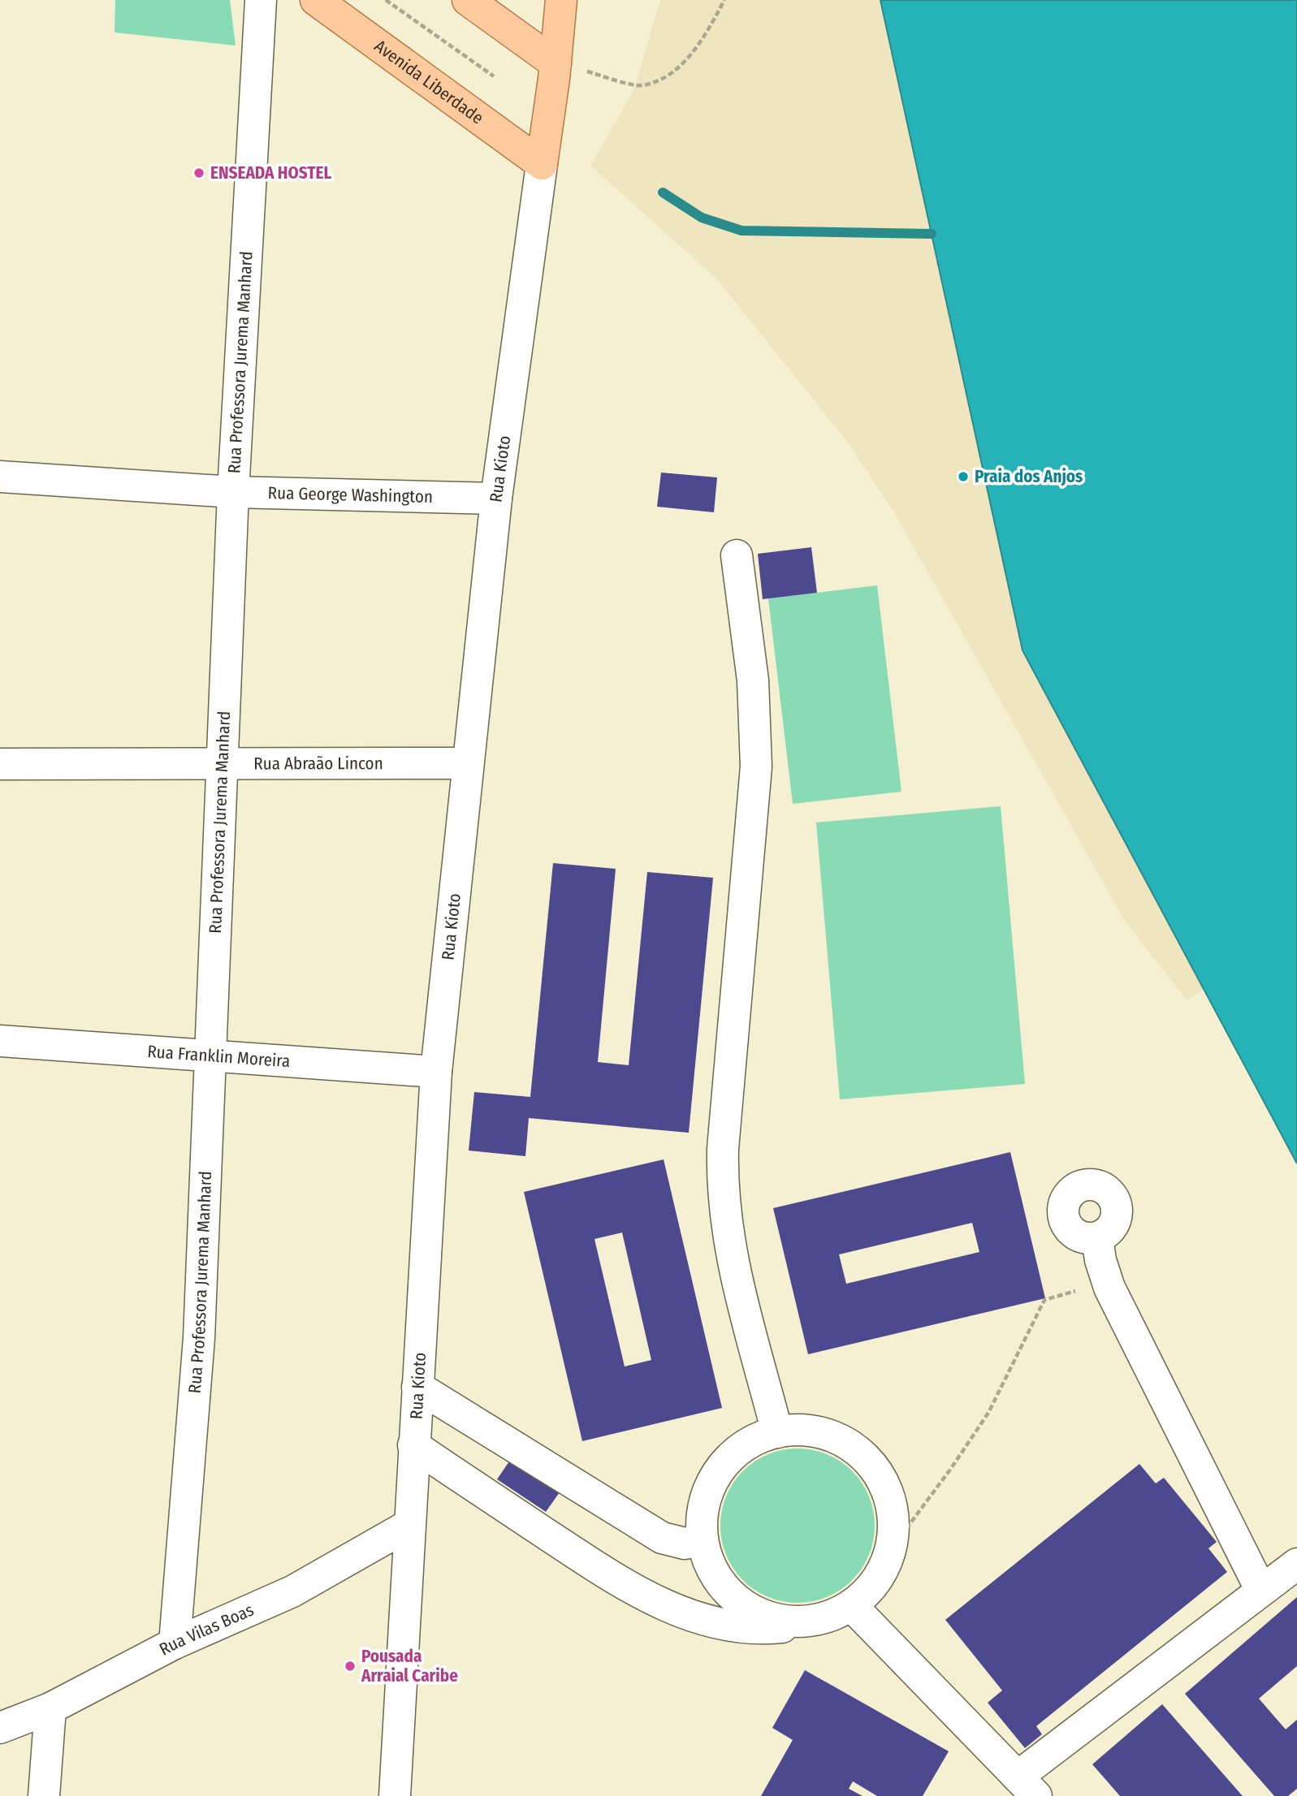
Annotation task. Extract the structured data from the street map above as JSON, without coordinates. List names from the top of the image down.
{
  "streets": {
    "main road": ["Avenida Liberdade", "Rua Kioto"],
    "street": [
      "Rua Professora Jurema Manhard",
      "Rua George Washington",
      "Rua Abraão Lincon",
      "Rua Franklin Moreira",
      "Rua Vilas Boas"
    ]
  },
  "crossings": [
    ["Avenida Liberdade", "Rua Kioto"],
    ["Rua Professora Jurema Manhard", "Rua George Washington"],
    ["Rua Professora Jurema Manhard", "Rua Abraão Lincon"],
    ["Rua Professora Jurema Manhard", "Rua Franklin Moreira"],
    ["Rua Professora Jurema Manhard", "Rua Vilas Boas"],
    ["Rua Kioto", "Rua George Washington"],
    ["Rua Kioto", "Rua Abraão Lincon"],
    ["Rua Kioto", "Rua Franklin Moreira"],
    ["Rua Kioto", "Rua Vilas Boas"]
  ],
  "places": ["ENSEADA HOSTEL", "Praia dos Anjos", "Pousada Arraial Caribe"]
}
